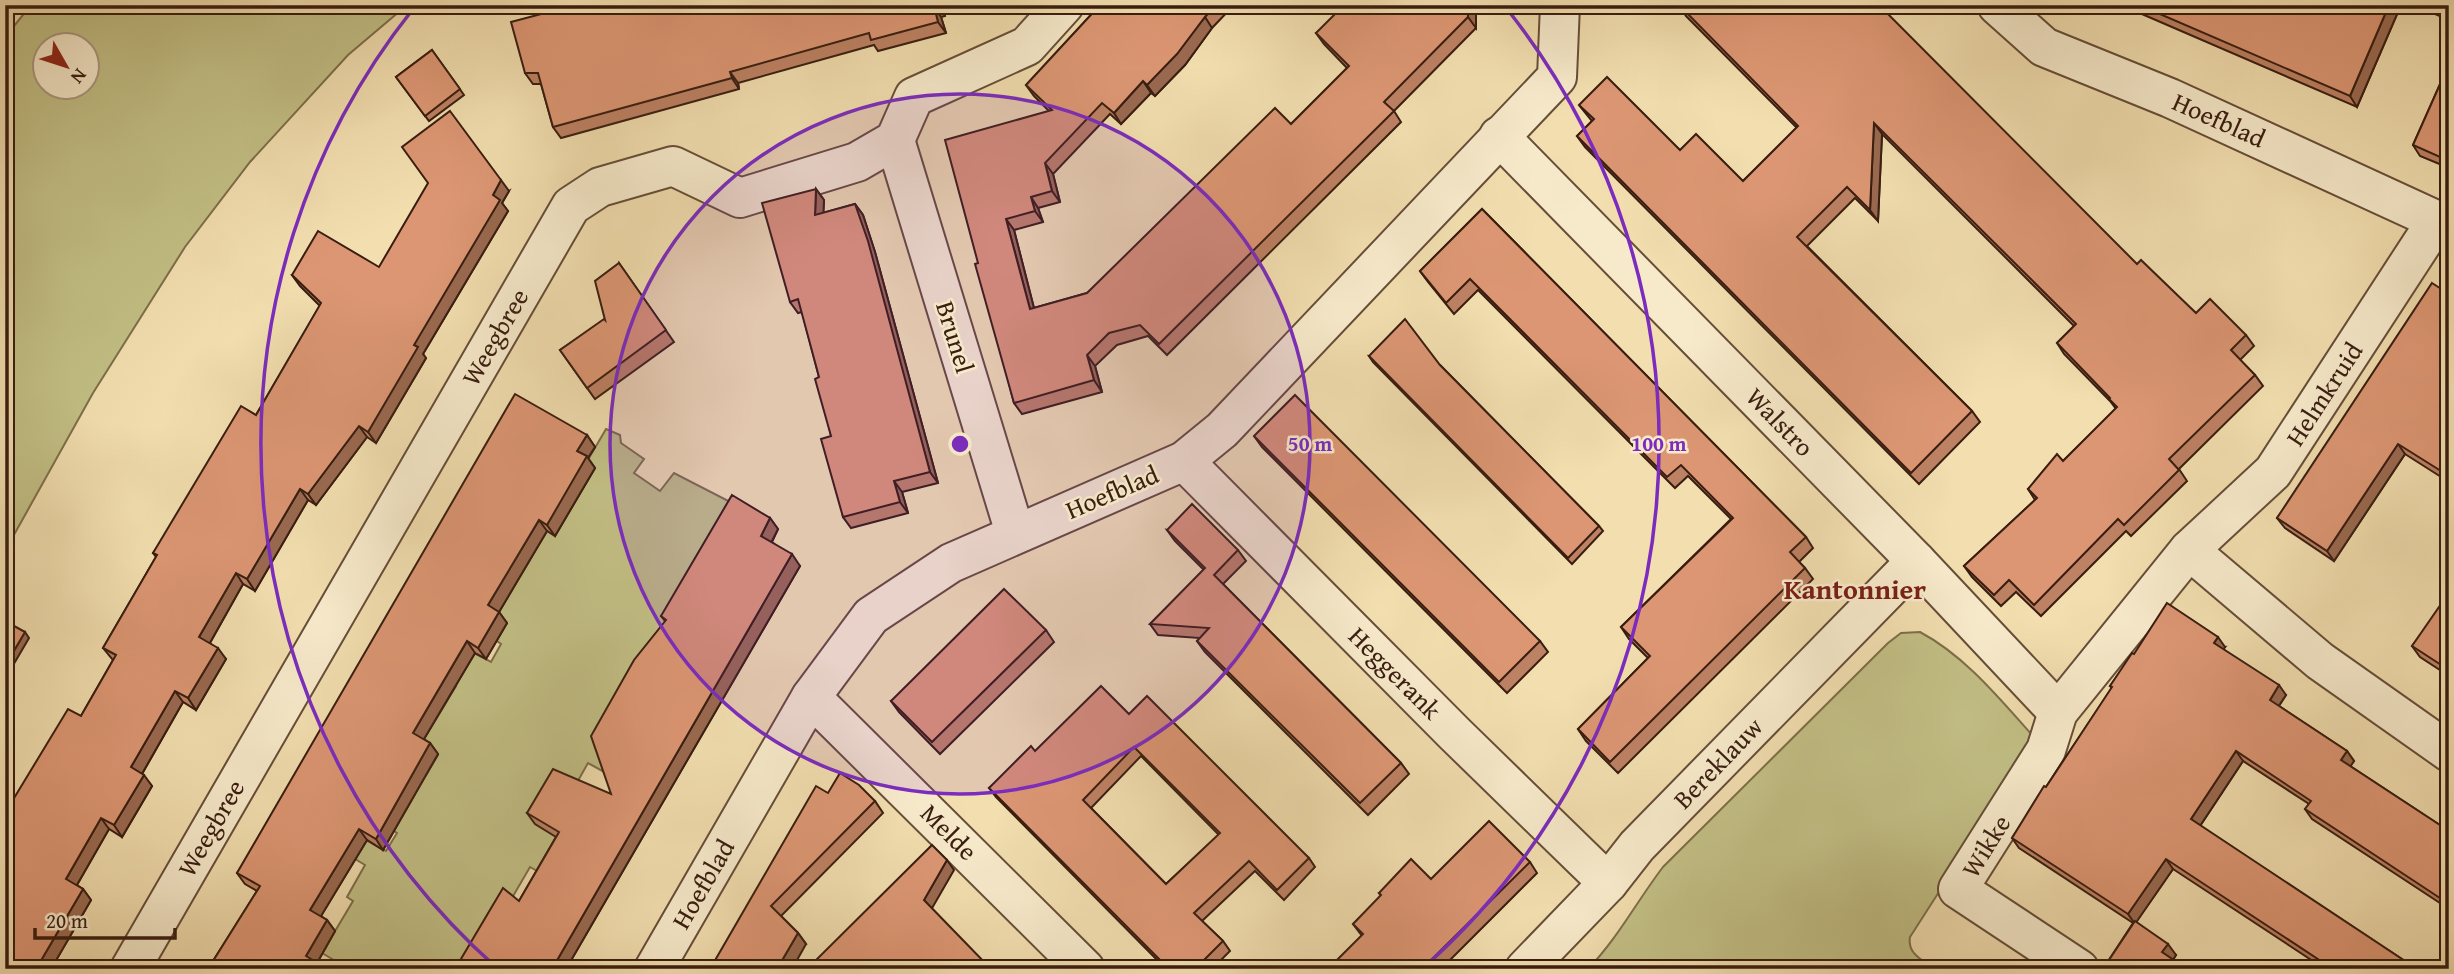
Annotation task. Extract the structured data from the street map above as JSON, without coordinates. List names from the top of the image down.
{
  "streets": {
    "street": [
      "Hoefblad",
      "Weegbree",
      "Brunel",
      "Helmkruid",
      "Walstro",
      "Heggerank",
      "Bereklauw",
      "Melde",
      "Wikke"
    ]
  },
  "crossings": [
    ["Hoefblad", "Brunel"],
    ["Hoefblad", "Helmkruid"],
    ["Hoefblad", "Walstro"],
    ["Hoefblad", "Heggerank"],
    ["Hoefblad", "Melde"],
    ["Weegbree", "Brunel"],
    ["Helmkruid", "Walstro"],
    ["Helmkruid", "Wikke"],
    ["Walstro", "Bereklauw"],
    ["Walstro", "Wikke"],
    ["Heggerank", "Bereklauw"]
  ],
  "districts": ["Kantonnier"],
  "scale_bar": "20 m",
  "north": "bottom right",
  "rings": ["50 m", "100 m"]
}
